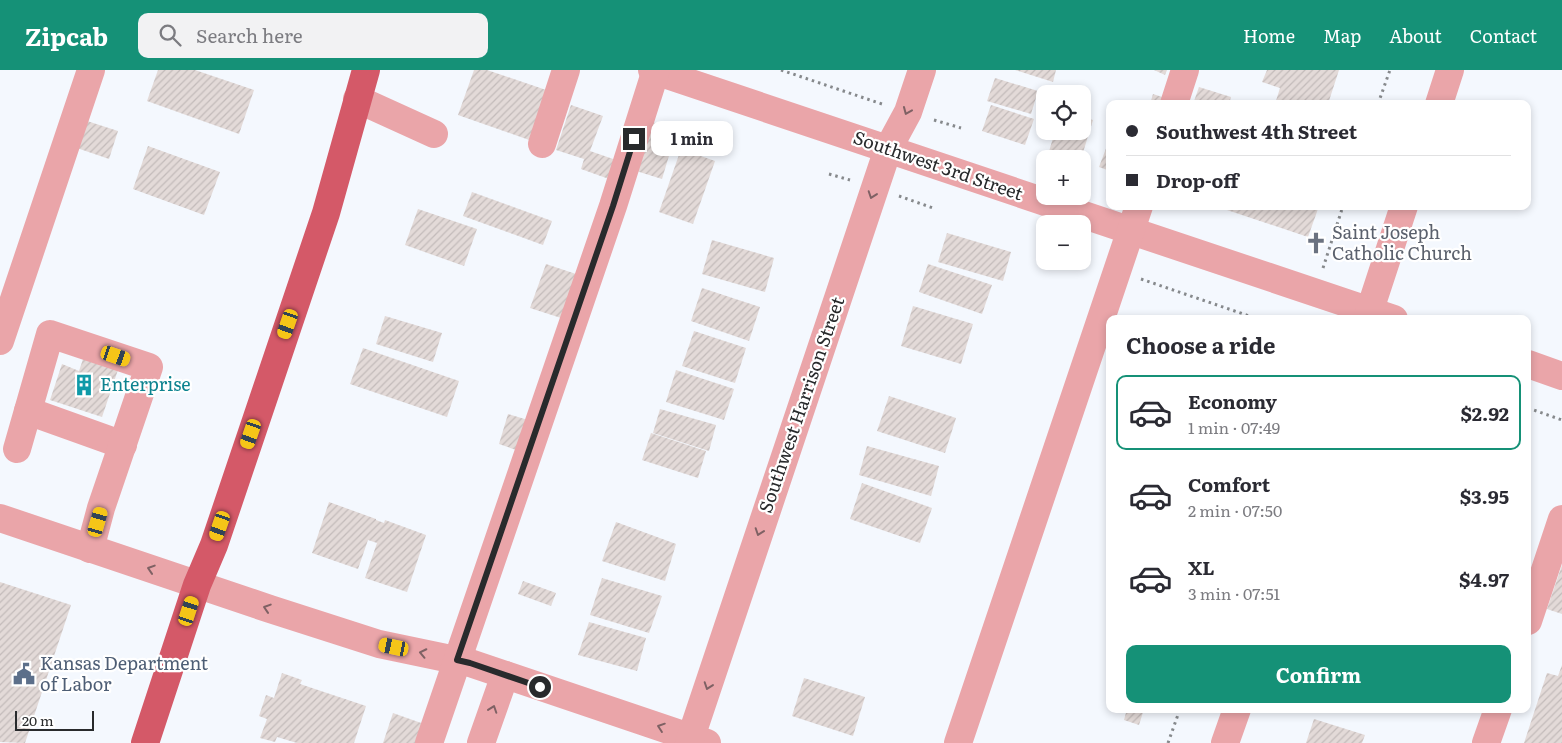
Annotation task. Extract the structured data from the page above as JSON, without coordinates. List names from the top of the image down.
{
  "streets": {
    "street": ["Southwest 3rd Street", "Southwest Harrison Street"]
  },
  "crossings": [
    ["Southwest 3rd Street", "Southwest Harrison Street"]
  ],
  "one_way": ["Southwest Harrison Street"],
  "places": {
    "church": ["Saint Joseph Catholic Church"],
    "building": ["Enterprise"],
    "public building": ["Kansas Department of Labor"]
  },
  "scale_bar": "20 m",
  "page": {
    "header": "Zipcab",
    "search": "Search here",
    "nav": [
      "Home",
      "Map",
      "About",
      "Contact"
    ],
    "map_buttons": ["+", "−"],
    "banner": ["Southwest 4th Street", "Drop-off"],
    "bubble": "1 min",
    "heading": "Choose a ride",
    "list": [
      {
        "name": "Economy",
        "note": "1 min · 07:49",
        "value": "$2.92"
      },
      {
        "name": "Comfort",
        "note": "2 min · 07:50",
        "value": "$3.95"
      },
      {
        "name": "XL",
        "note": "3 min · 07:51",
        "value": "$4.97"
      }
    ],
    "buttons": "Confirm",
    "scale": "20 m"
  }
}
